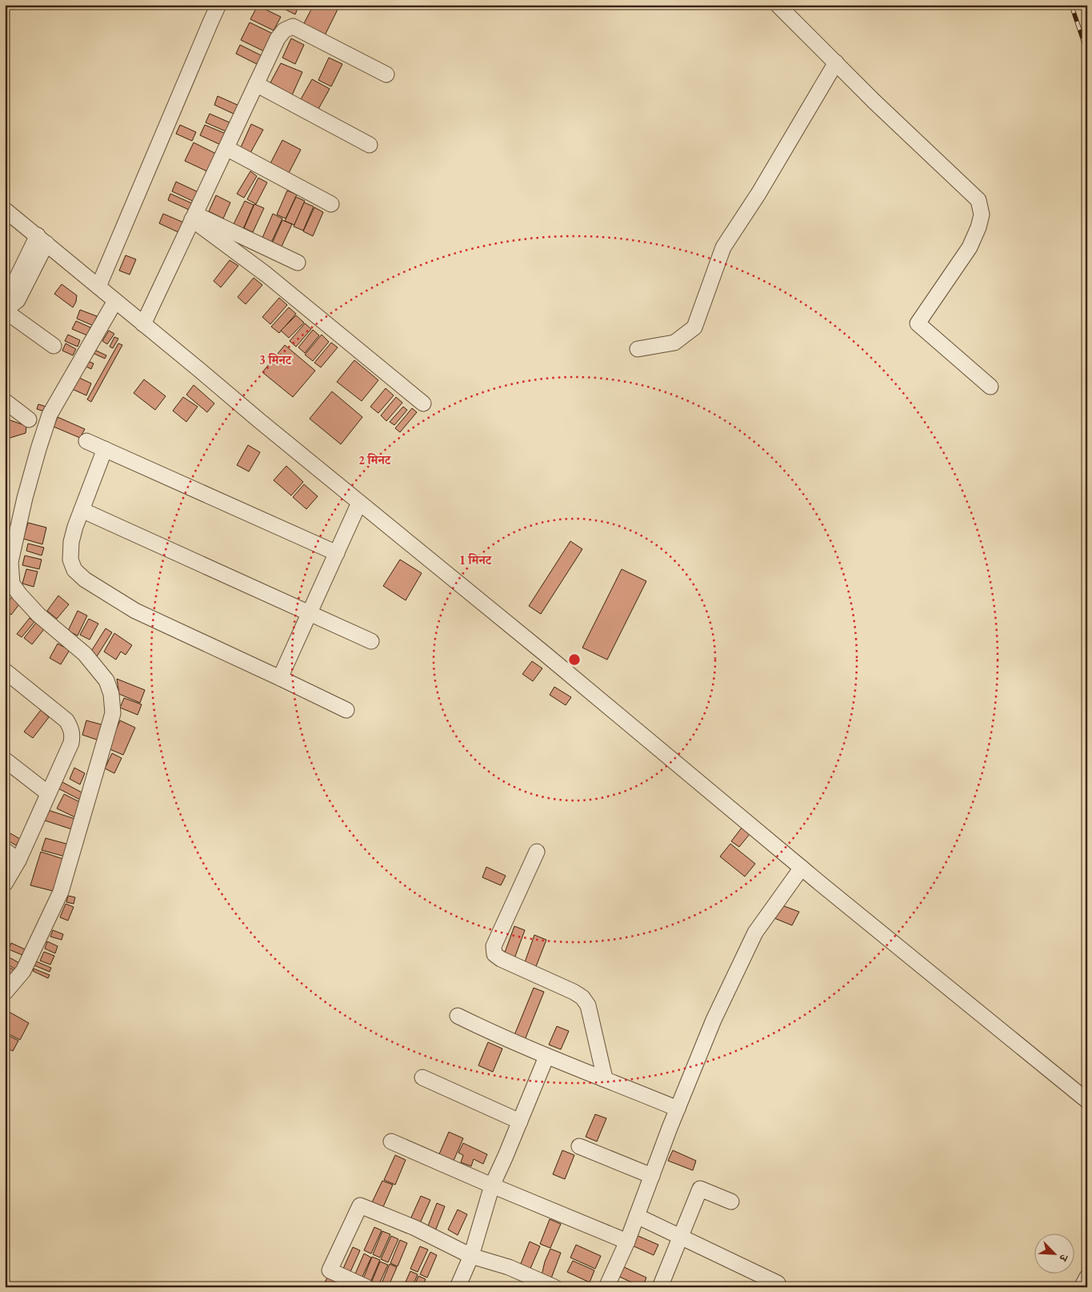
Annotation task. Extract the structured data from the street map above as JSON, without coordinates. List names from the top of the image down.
{
  "north": "bottom right",
  "rings": ["3 मिनट", "2 मिनट", "1 मिनट"]
}
